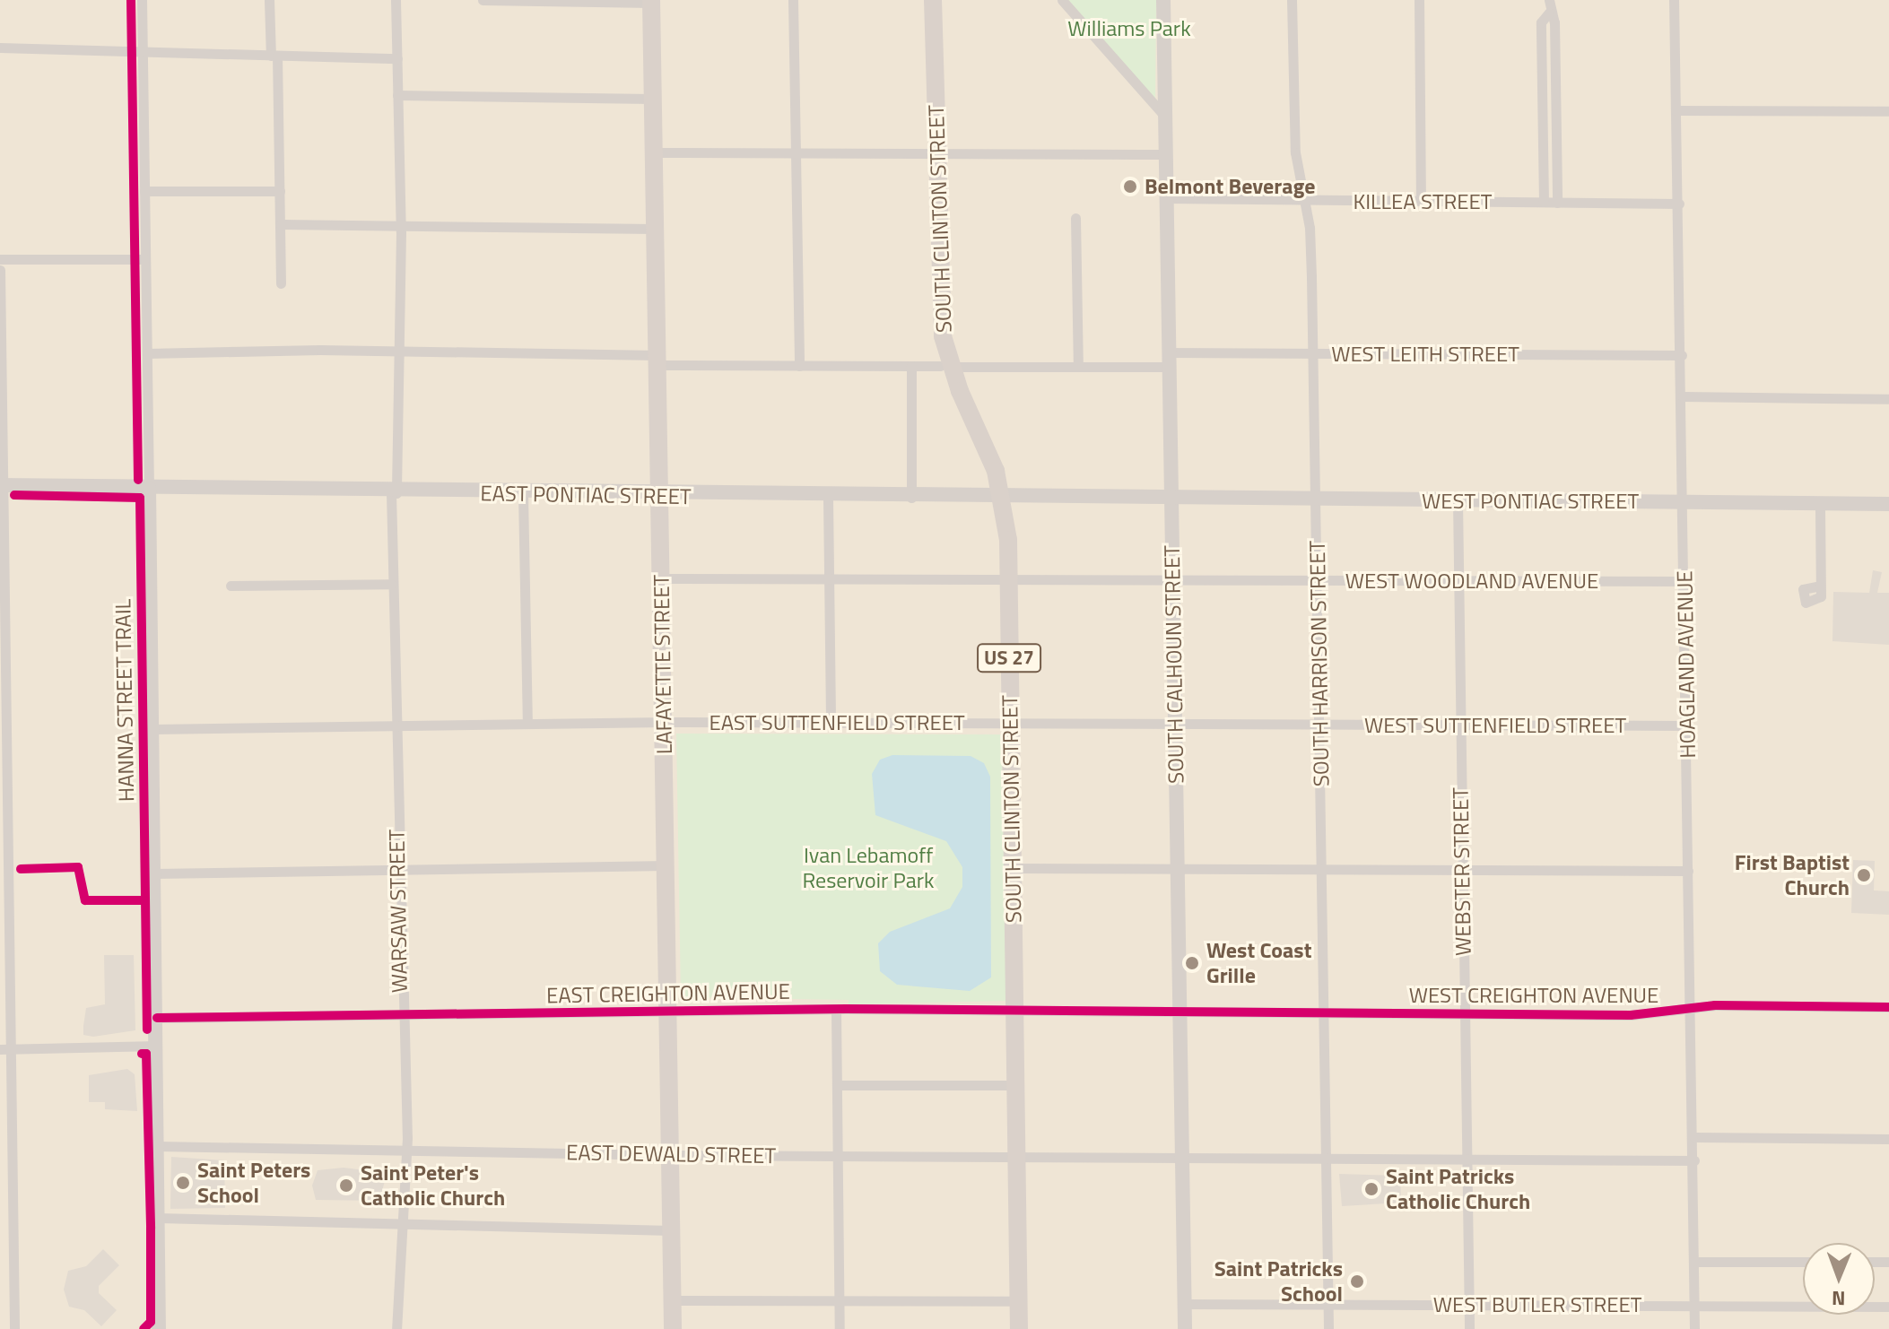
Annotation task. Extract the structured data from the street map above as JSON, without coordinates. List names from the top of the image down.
{
  "streets": {
    "highway": ["SOUTH CLINTON STREET", "US 27", "LAFAYETTE STREET"],
    "street": [
      "KILLEA STREET",
      "WEST LEITH STREET",
      "EAST PONTIAC STREET",
      "WEST PONTIAC STREET",
      "WEST WOODLAND AVENUE",
      "SOUTH HARRISON STREET",
      "SOUTH CALHOUN STREET",
      "HOAGLAND AVENUE",
      "EAST SUTTENFIELD STREET",
      "WEST SUTTENFIELD STREET",
      "WEBSTER STREET",
      "WARSAW STREET",
      "EAST CREIGHTON AVENUE",
      "WEST CREIGHTON AVENUE",
      "EAST DEWALD STREET",
      "WEST BUTLER STREET"
    ],
    "cycle path": ["HANNA STREET TRAIL"]
  },
  "crossings": [
    ["KILLEA STREET", "SOUTH HARRISON STREET"],
    ["KILLEA STREET", "SOUTH CALHOUN STREET"],
    ["KILLEA STREET", "HOAGLAND AVENUE"],
    ["SOUTH CLINTON STREET", "WEST LEITH STREET"],
    ["SOUTH CLINTON STREET", "EAST PONTIAC STREET"],
    ["SOUTH CLINTON STREET", "WEST WOODLAND AVENUE"],
    ["SOUTH CLINTON STREET", "EAST SUTTENFIELD STREET"],
    ["SOUTH CLINTON STREET", "EAST CREIGHTON AVENUE"],
    ["SOUTH CLINTON STREET", "EAST DEWALD STREET"],
    ["WEST LEITH STREET", "SOUTH HARRISON STREET"],
    ["WEST LEITH STREET", "LAFAYETTE STREET"],
    ["WEST LEITH STREET", "SOUTH CALHOUN STREET"],
    ["WEST LEITH STREET", "HOAGLAND AVENUE"],
    ["WEST LEITH STREET", "WARSAW STREET"],
    ["EAST PONTIAC STREET", "WEST PONTIAC STREET"],
    ["EAST PONTIAC STREET", "LAFAYETTE STREET"],
    ["EAST PONTIAC STREET", "SOUTH CALHOUN STREET"],
    ["EAST PONTIAC STREET", "WARSAW STREET"],
    ["WEST PONTIAC STREET", "SOUTH HARRISON STREET"],
    ["WEST PONTIAC STREET", "SOUTH CALHOUN STREET"],
    ["WEST PONTIAC STREET", "HOAGLAND AVENUE"],
    ["WEST PONTIAC STREET", "WEBSTER STREET"],
    ["WEST WOODLAND AVENUE", "SOUTH HARRISON STREET"],
    ["WEST WOODLAND AVENUE", "LAFAYETTE STREET"],
    ["WEST WOODLAND AVENUE", "SOUTH CALHOUN STREET"],
    ["WEST WOODLAND AVENUE", "HOAGLAND AVENUE"],
    ["WEST WOODLAND AVENUE", "WEBSTER STREET"],
    ["SOUTH HARRISON STREET", "WEST SUTTENFIELD STREET"],
    ["SOUTH HARRISON STREET", "WEST CREIGHTON AVENUE"],
    ["SOUTH HARRISON STREET", "EAST DEWALD STREET"],
    ["SOUTH HARRISON STREET", "WEST BUTLER STREET"],
    ["LAFAYETTE STREET", "EAST SUTTENFIELD STREET"],
    ["LAFAYETTE STREET", "EAST CREIGHTON AVENUE"],
    ["LAFAYETTE STREET", "EAST DEWALD STREET"],
    ["SOUTH CALHOUN STREET", "EAST SUTTENFIELD STREET"],
    ["SOUTH CALHOUN STREET", "WEST SUTTENFIELD STREET"],
    ["SOUTH CALHOUN STREET", "EAST CREIGHTON AVENUE"],
    ["SOUTH CALHOUN STREET", "WEST CREIGHTON AVENUE"],
    ["SOUTH CALHOUN STREET", "EAST DEWALD STREET"],
    ["SOUTH CALHOUN STREET", "WEST BUTLER STREET"],
    ["HOAGLAND AVENUE", "WEST SUTTENFIELD STREET"],
    ["HOAGLAND AVENUE", "WEST CREIGHTON AVENUE"],
    ["HOAGLAND AVENUE", "EAST DEWALD STREET"],
    ["HOAGLAND AVENUE", "WEST BUTLER STREET"],
    ["EAST SUTTENFIELD STREET", "WEST SUTTENFIELD STREET"],
    ["EAST SUTTENFIELD STREET", "WARSAW STREET"],
    ["WEST SUTTENFIELD STREET", "WEBSTER STREET"],
    ["WEBSTER STREET", "WEST CREIGHTON AVENUE"],
    ["WEBSTER STREET", "EAST DEWALD STREET"],
    ["WEBSTER STREET", "WEST BUTLER STREET"],
    ["WARSAW STREET", "EAST CREIGHTON AVENUE"],
    ["WARSAW STREET", "EAST DEWALD STREET"],
    ["EAST CREIGHTON AVENUE", "WEST CREIGHTON AVENUE"]
  ],
  "parks": ["Williams Park", "Ivan Lebamoff Reservoir Park"],
  "places": [
    "Belmont Beverage",
    "First Baptist Church",
    "West Coast Grille",
    "Saint Peters School",
    "Saint Peter's Catholic Church",
    "Saint Patricks Catholic Church",
    "Saint Patricks School"
  ],
  "north": "bottom"
}
